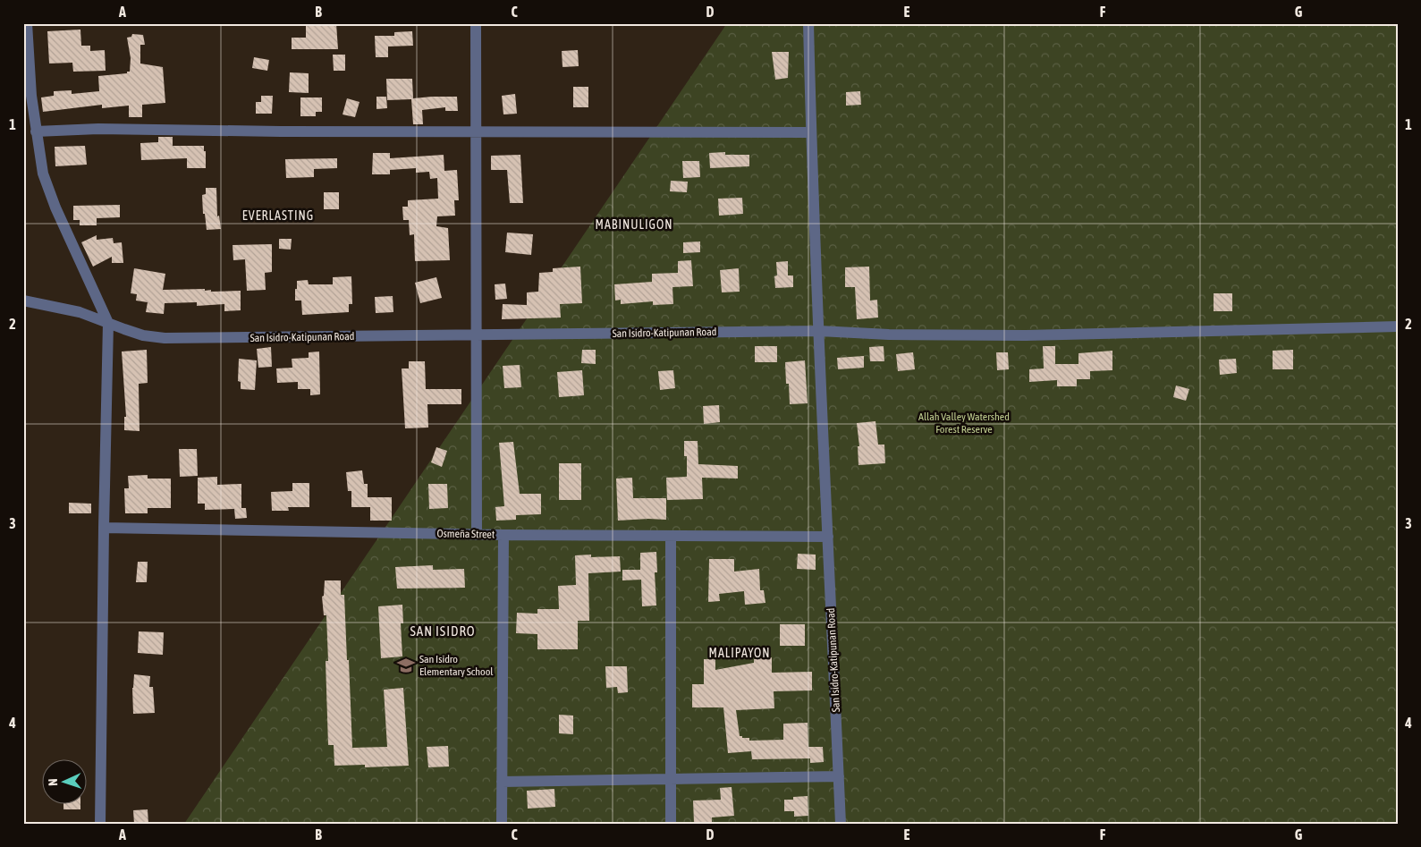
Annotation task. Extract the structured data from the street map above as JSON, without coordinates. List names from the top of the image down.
{
  "streets": {
    "street": ["San Isidro-Katipunan Road", "Osmeña Street"]
  },
  "crossings": [
    ["San Isidro-Katipunan Road", "Osmeña Street"]
  ],
  "districts": [
    "EVERLASTING",
    "MABINULIGON",
    "SAN ISIDRO",
    "MALIPAYON"
  ],
  "parks": ["Allah Valley Watershed Forest Reserve"],
  "places": {
    "school or university": ["San Isidro Elementary School"]
  },
  "north": "left",
  "grid": {
    "columns": [
      "A",
      "B",
      "C",
      "D",
      "E",
      "F",
      "G"
    ],
    "rows": [
      "1",
      "2",
      "3",
      "4"
    ]
  }
}
